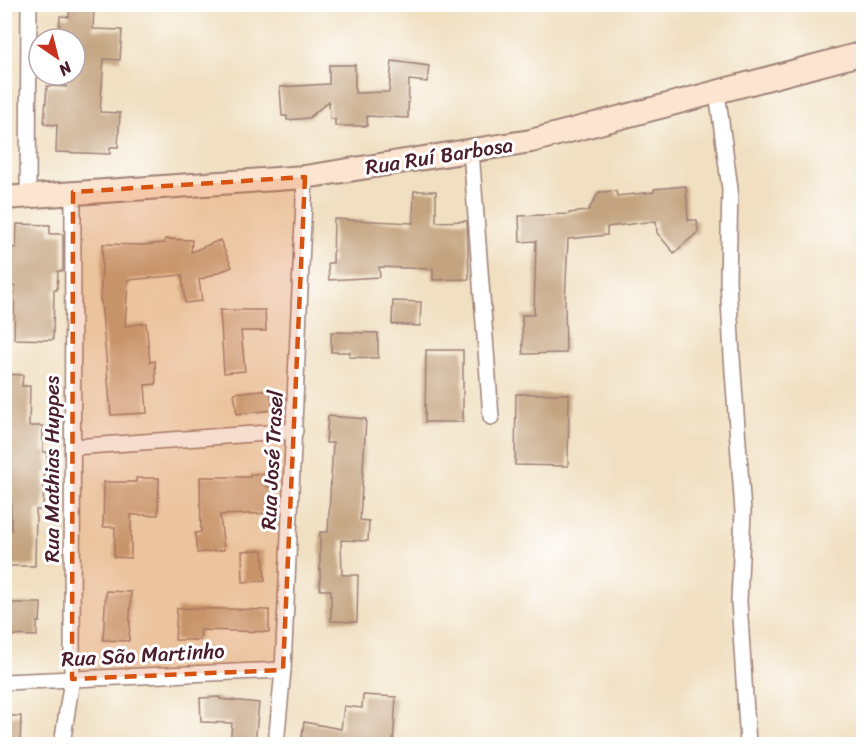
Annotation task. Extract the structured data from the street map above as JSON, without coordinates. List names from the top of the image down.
{
  "streets": {
    "main road": ["Rua Ruí Barbosa"],
    "street": ["Rua José Trasel", "Rua Mathias Huppes", "Rua São Martinho"]
  },
  "crossings": [
    ["Rua Ruí Barbosa", "Rua José Trasel"],
    ["Rua Ruí Barbosa", "Rua Mathias Huppes"],
    ["Rua José Trasel", "Rua São Martinho"],
    ["Rua Mathias Huppes", "Rua São Martinho"]
  ],
  "north": "bottom right"
}
